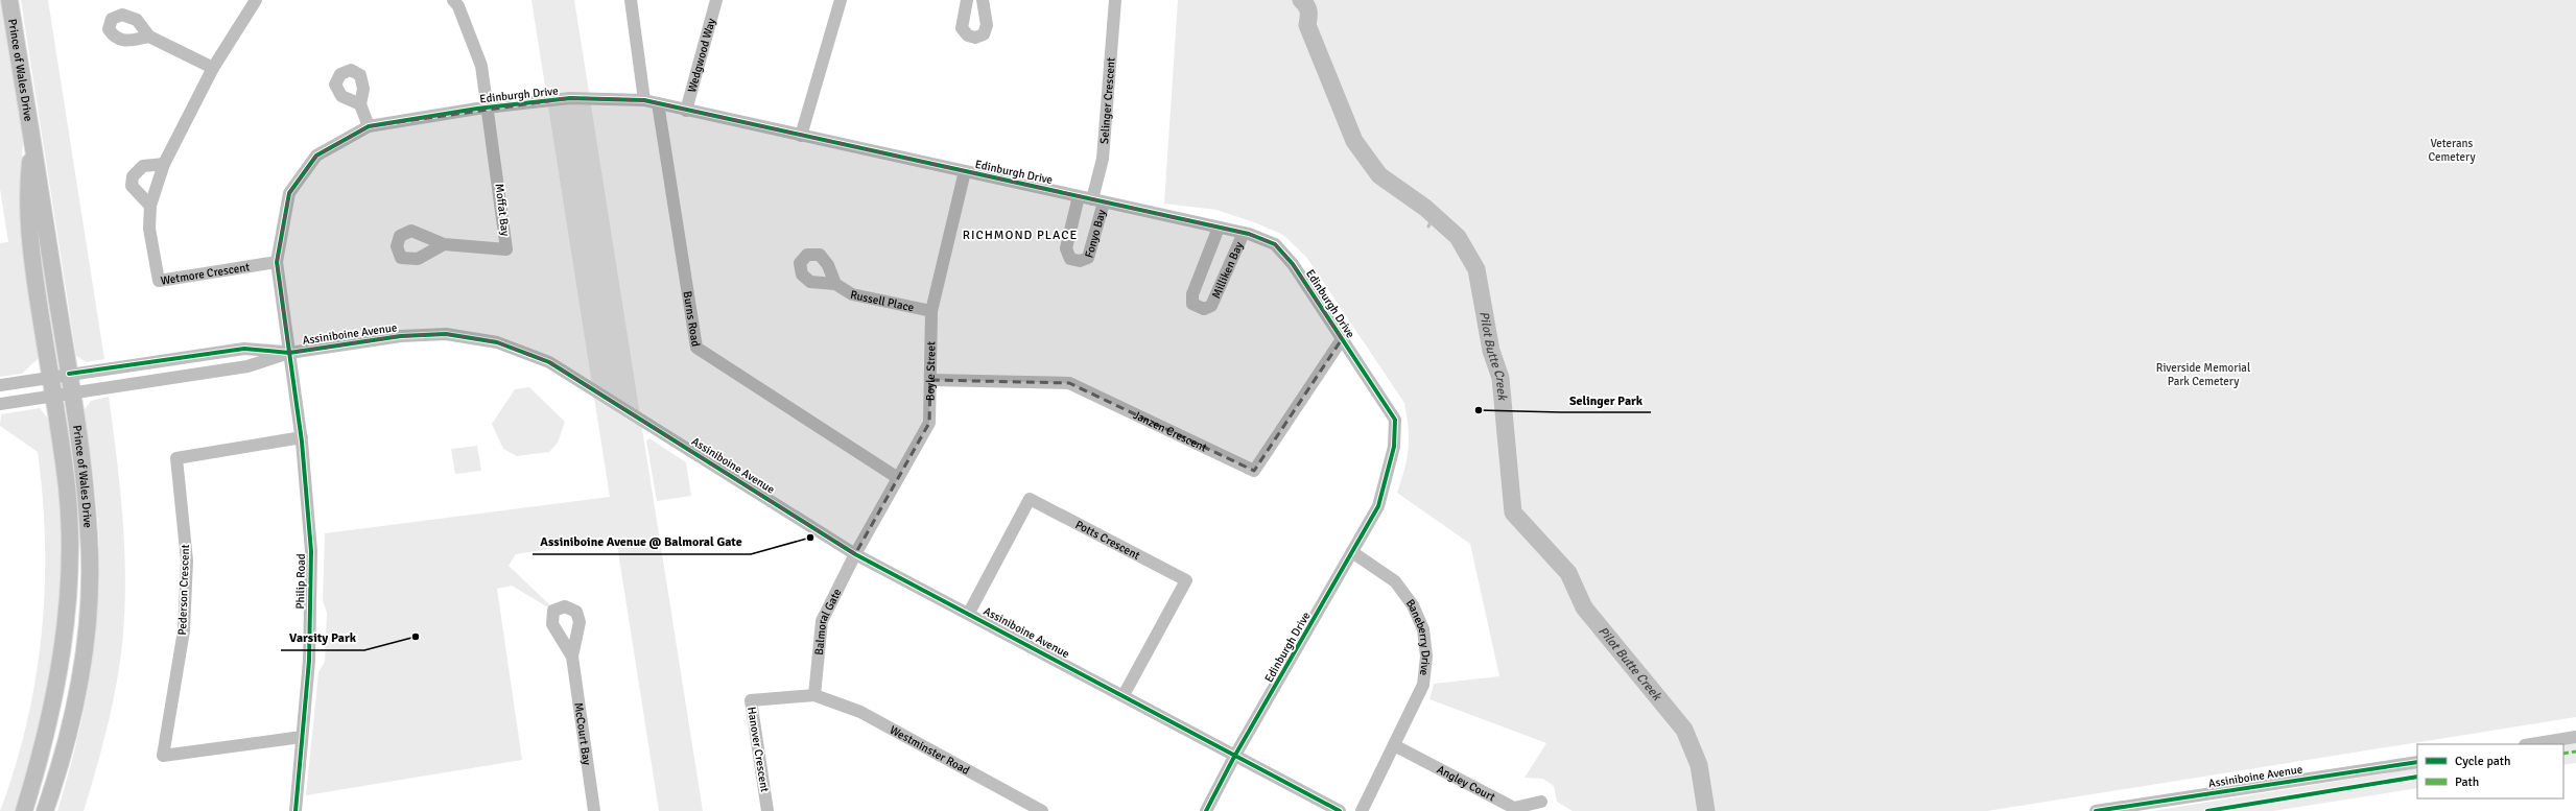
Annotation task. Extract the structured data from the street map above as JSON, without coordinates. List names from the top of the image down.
{
  "streets": {
    "main road": ["Prince of Wales Drive"],
    "street": [
      "Wedgwood Way",
      "Edinburgh Drive",
      "Selinger Crescent",
      "Moffat Bay",
      "Fonyo Bay",
      "Milliken Bay",
      "Wetmore Crescent",
      "Russell Place",
      "Burns Road",
      "Assiniboine Avenue",
      "Boyle Street",
      "Janzen Crescent",
      "Potts Crescent",
      "Philip Road",
      "Pederson Crescent",
      "Balmoral Gate",
      "Baneberry Drive",
      "McCourt Bay",
      "Hanover Crescent",
      "Westminster Road",
      "Angley Court"
    ]
  },
  "crossings": [
    ["Wedgwood Way", "Edinburgh Drive"],
    ["Prince of Wales Drive", "Assiniboine Avenue"],
    ["Edinburgh Drive", "Selinger Crescent"],
    ["Edinburgh Drive", "Moffat Bay"],
    ["Edinburgh Drive", "Fonyo Bay"],
    ["Edinburgh Drive", "Milliken Bay"],
    ["Edinburgh Drive", "Wetmore Crescent"],
    ["Edinburgh Drive", "Burns Road"],
    ["Edinburgh Drive", "Assiniboine Avenue"],
    ["Edinburgh Drive", "Boyle Street"],
    ["Edinburgh Drive", "Janzen Crescent"],
    ["Edinburgh Drive", "Philip Road"],
    ["Edinburgh Drive", "Baneberry Drive"],
    ["Selinger Crescent", "Fonyo Bay"],
    ["Russell Place", "Boyle Street"],
    ["Burns Road", "Boyle Street"],
    ["Assiniboine Avenue", "Boyle Street"],
    ["Assiniboine Avenue", "Potts Crescent"],
    ["Assiniboine Avenue", "Philip Road"],
    ["Assiniboine Avenue", "Balmoral Gate"],
    ["Boyle Street", "Janzen Crescent"],
    ["Boyle Street", "Balmoral Gate"],
    ["Philip Road", "Pederson Crescent"],
    ["Balmoral Gate", "Hanover Crescent"],
    ["Balmoral Gate", "Westminster Road"],
    ["Baneberry Drive", "Angley Court"],
    ["Hanover Crescent", "Westminster Road"]
  ],
  "districts": ["RICHMOND PLACE"],
  "water": ["Pilot Butte Creek"],
  "parks": ["Veterans Cemetery", "Riverside Memorial Park Cemetery"],
  "places": ["Selinger Park", "Assiniboine Avenue @ Balmoral Gate", "Varsity Park"],
  "legend": ["Cycle path", "Path"]
}
